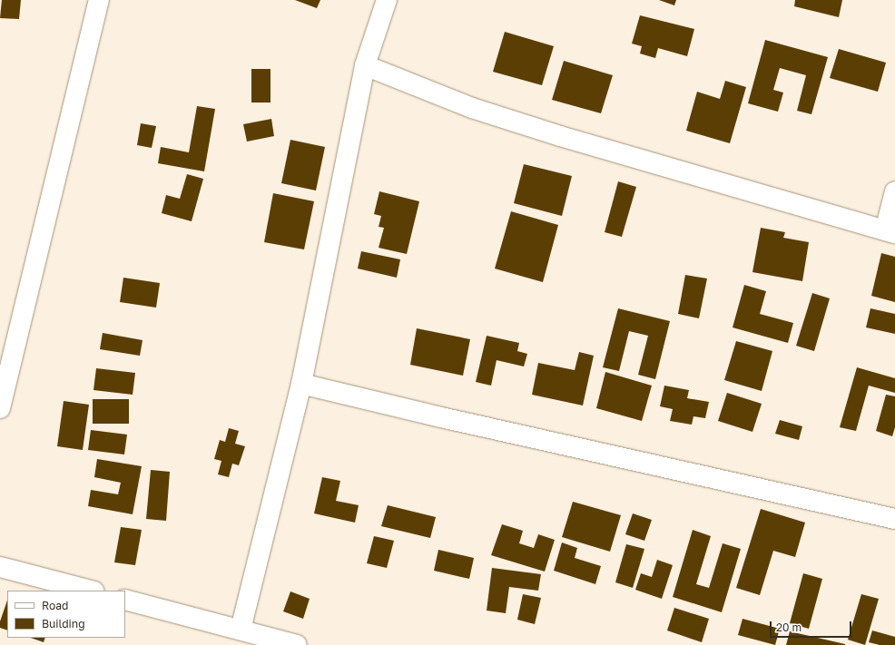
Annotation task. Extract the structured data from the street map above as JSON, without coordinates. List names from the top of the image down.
{
  "legend": ["Road", "Building"],
  "scale_bar": "20 m"
}
